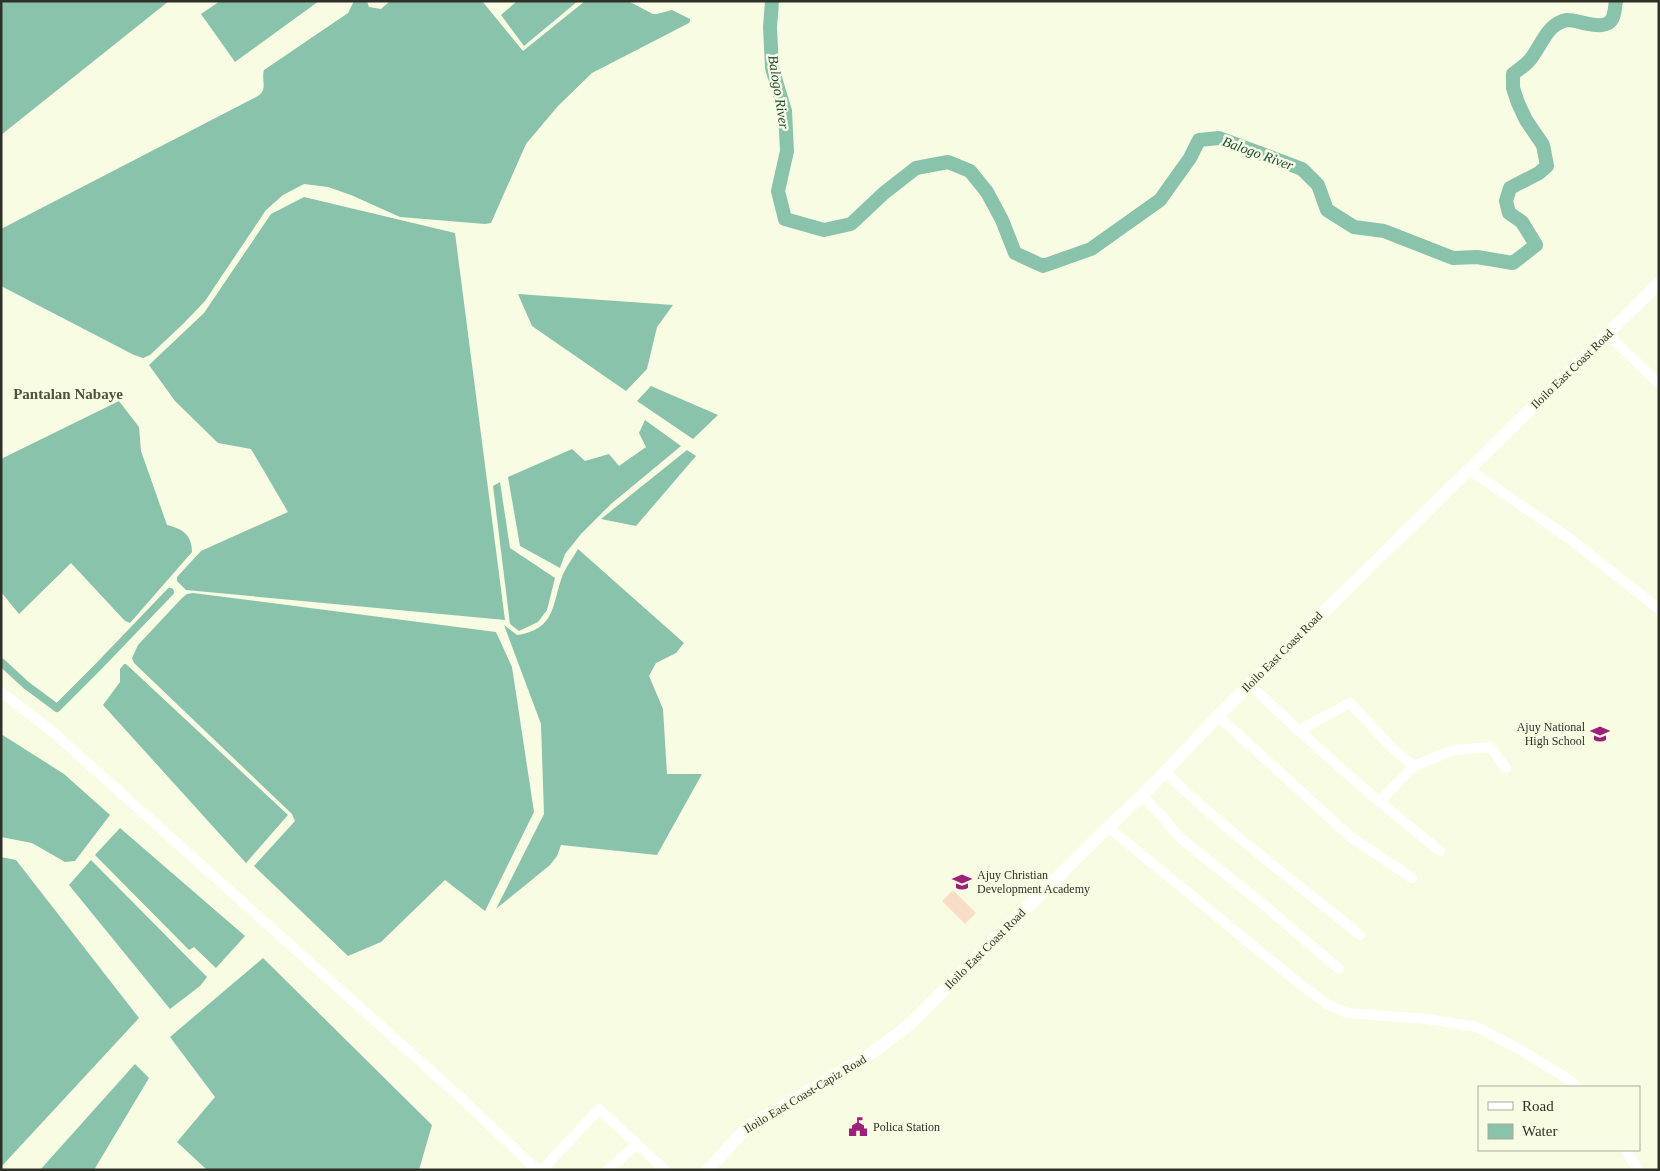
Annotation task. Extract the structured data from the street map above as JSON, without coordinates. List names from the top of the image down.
{
  "streets": {
    "main road": ["Iloilo East Coast Road", "Iloilo East Coast-Capiz Road"]
  },
  "crossings": [
    ["Iloilo East Coast Road", "Iloilo East Coast-Capiz Road"]
  ],
  "districts": ["Pantalan Nabaye"],
  "water": ["Balogo River"],
  "places": {
    "school or university": ["Ajuy National High School", "Ajuy Christian Development Academy"],
    "public building": ["Polica Station"]
  },
  "legend": ["Road", "Water"]
}
